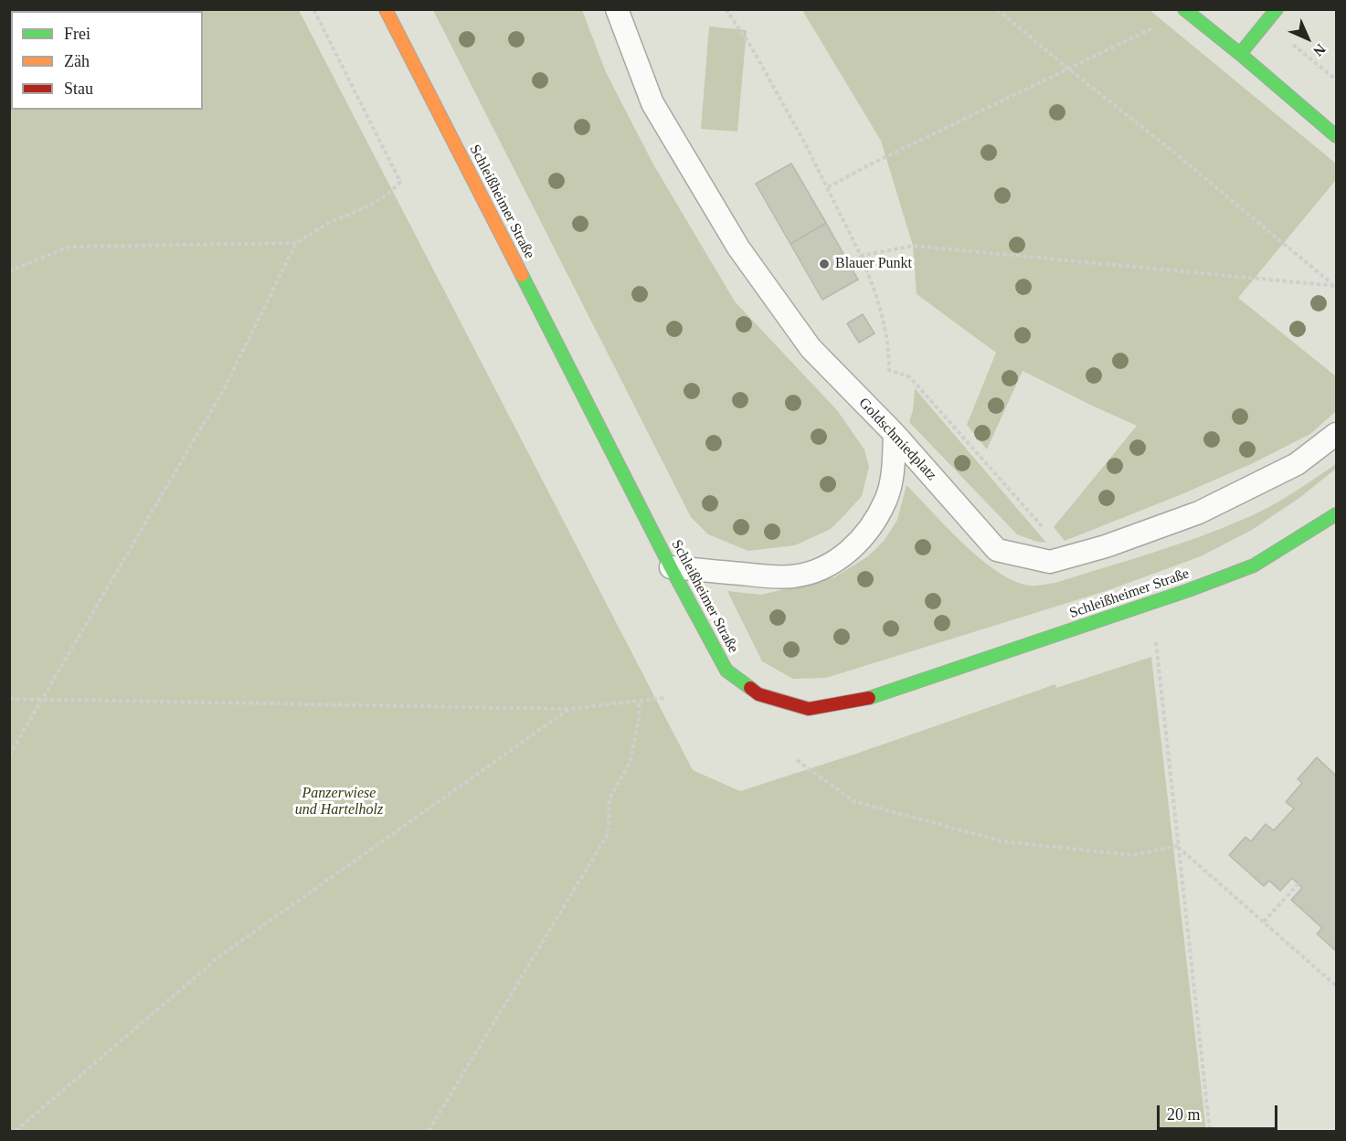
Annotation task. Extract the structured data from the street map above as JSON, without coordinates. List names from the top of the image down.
{
  "streets": {
    "street": ["Schleißheimer Straße"],
    "lane": ["Goldschmiedplatz"]
  },
  "parks": ["Panzerwiese und Hartelholz"],
  "places": ["Blauer Punkt"],
  "legend": ["Frei", "Zäh", "Stau"],
  "scale_bar": "20 m",
  "north": "bottom right"
}
